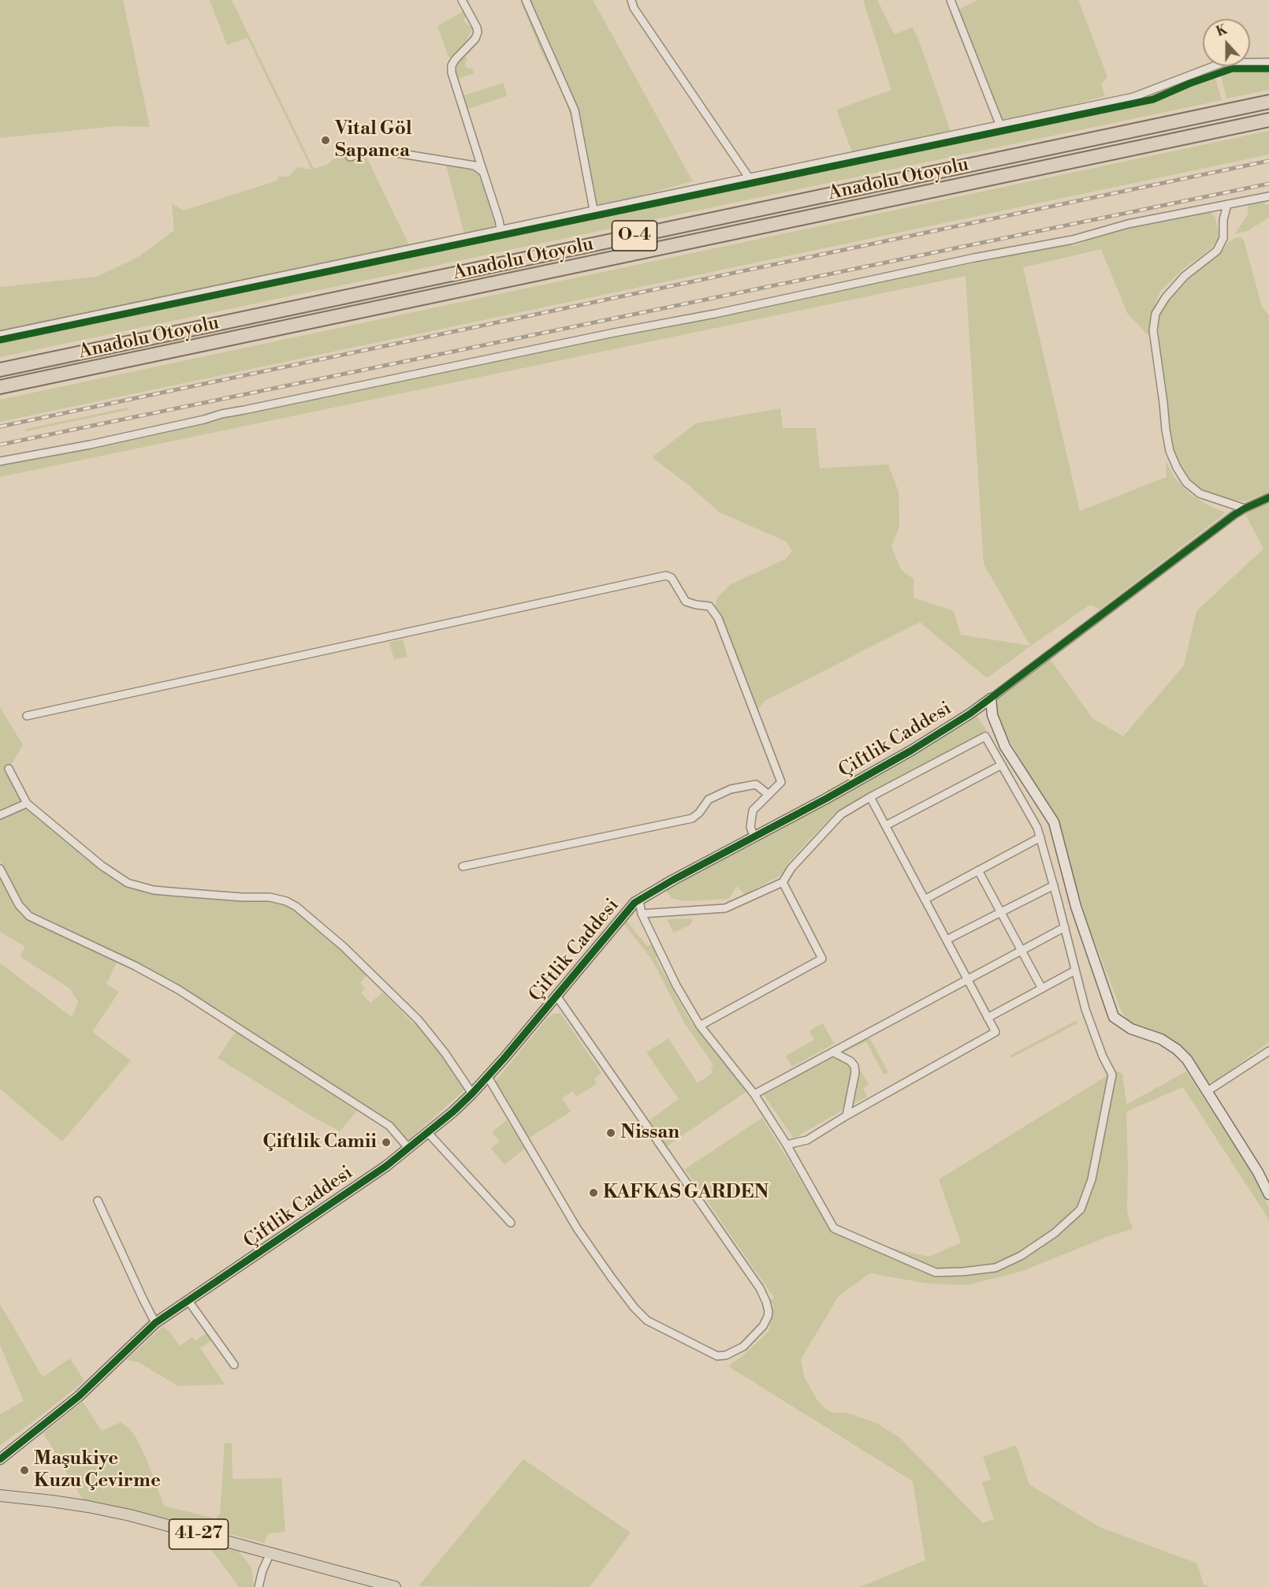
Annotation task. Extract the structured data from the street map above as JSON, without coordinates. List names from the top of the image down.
{
  "streets": {
    "highway": ["Anadolu Otoyolu", "O-4"],
    "main road": ["41-27"],
    "street": ["Çiftlik Caddesi"]
  },
  "places": [
    "Vital Göl Sapanca",
    "Nissan",
    "Çiftlik Camii",
    "KAFKAS GARDEN",
    "Maşukiye Kuzu Çevirme"
  ],
  "north": "top"
}
